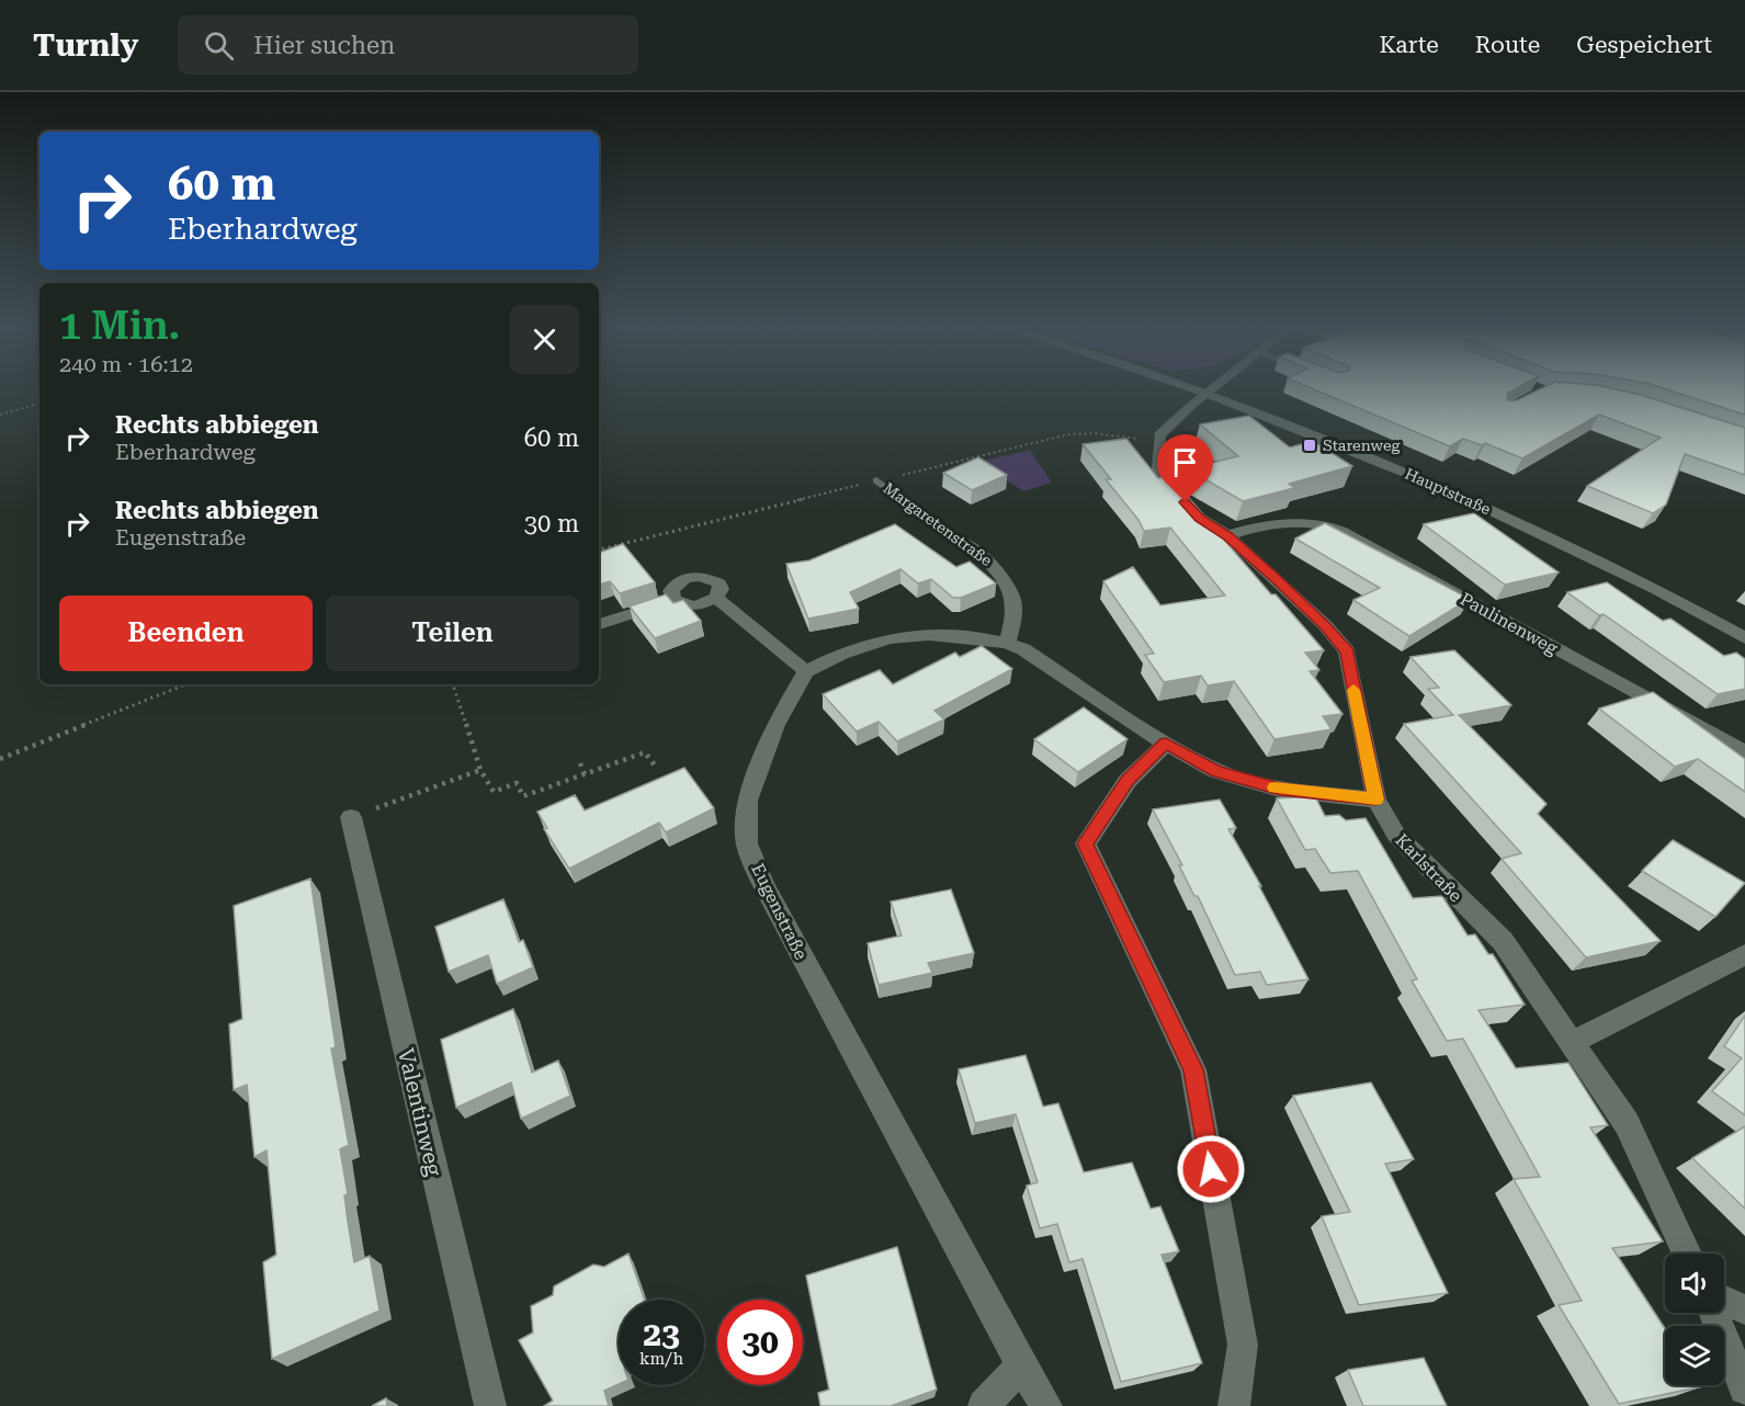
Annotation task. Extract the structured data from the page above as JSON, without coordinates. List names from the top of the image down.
{
  "streets": {
    "street": [
      "Hauptstraße",
      "Margaretenstraße",
      "Paulinenweg",
      "Karlstraße",
      "Eugenstraße",
      "Valentinweg"
    ]
  },
  "crossings": [
    ["Hauptstraße", "Karlstraße"],
    ["Paulinenweg", "Karlstraße"]
  ],
  "places": {
    "transit": ["Starenweg"]
  },
  "page": {
    "header": "Turnly",
    "search": "Hier suchen",
    "nav": ["Karte", "Route", "Gespeichert"],
    "turn": ["60 m", "Eberhardweg"],
    "heading": ["1 Min.", "240 m · 16:12"],
    "list": [
      {
        "name": "Rechts abbiegen",
        "note": "Eberhardweg",
        "value": "60 m"
      },
      {
        "name": "Rechts abbiegen",
        "note": "Eugenstraße",
        "value": "30 m"
      }
    ],
    "buttons": ["Beenden", "Teilen"],
    "speed": "23 km/h",
    "limit": "30"
  }
}
